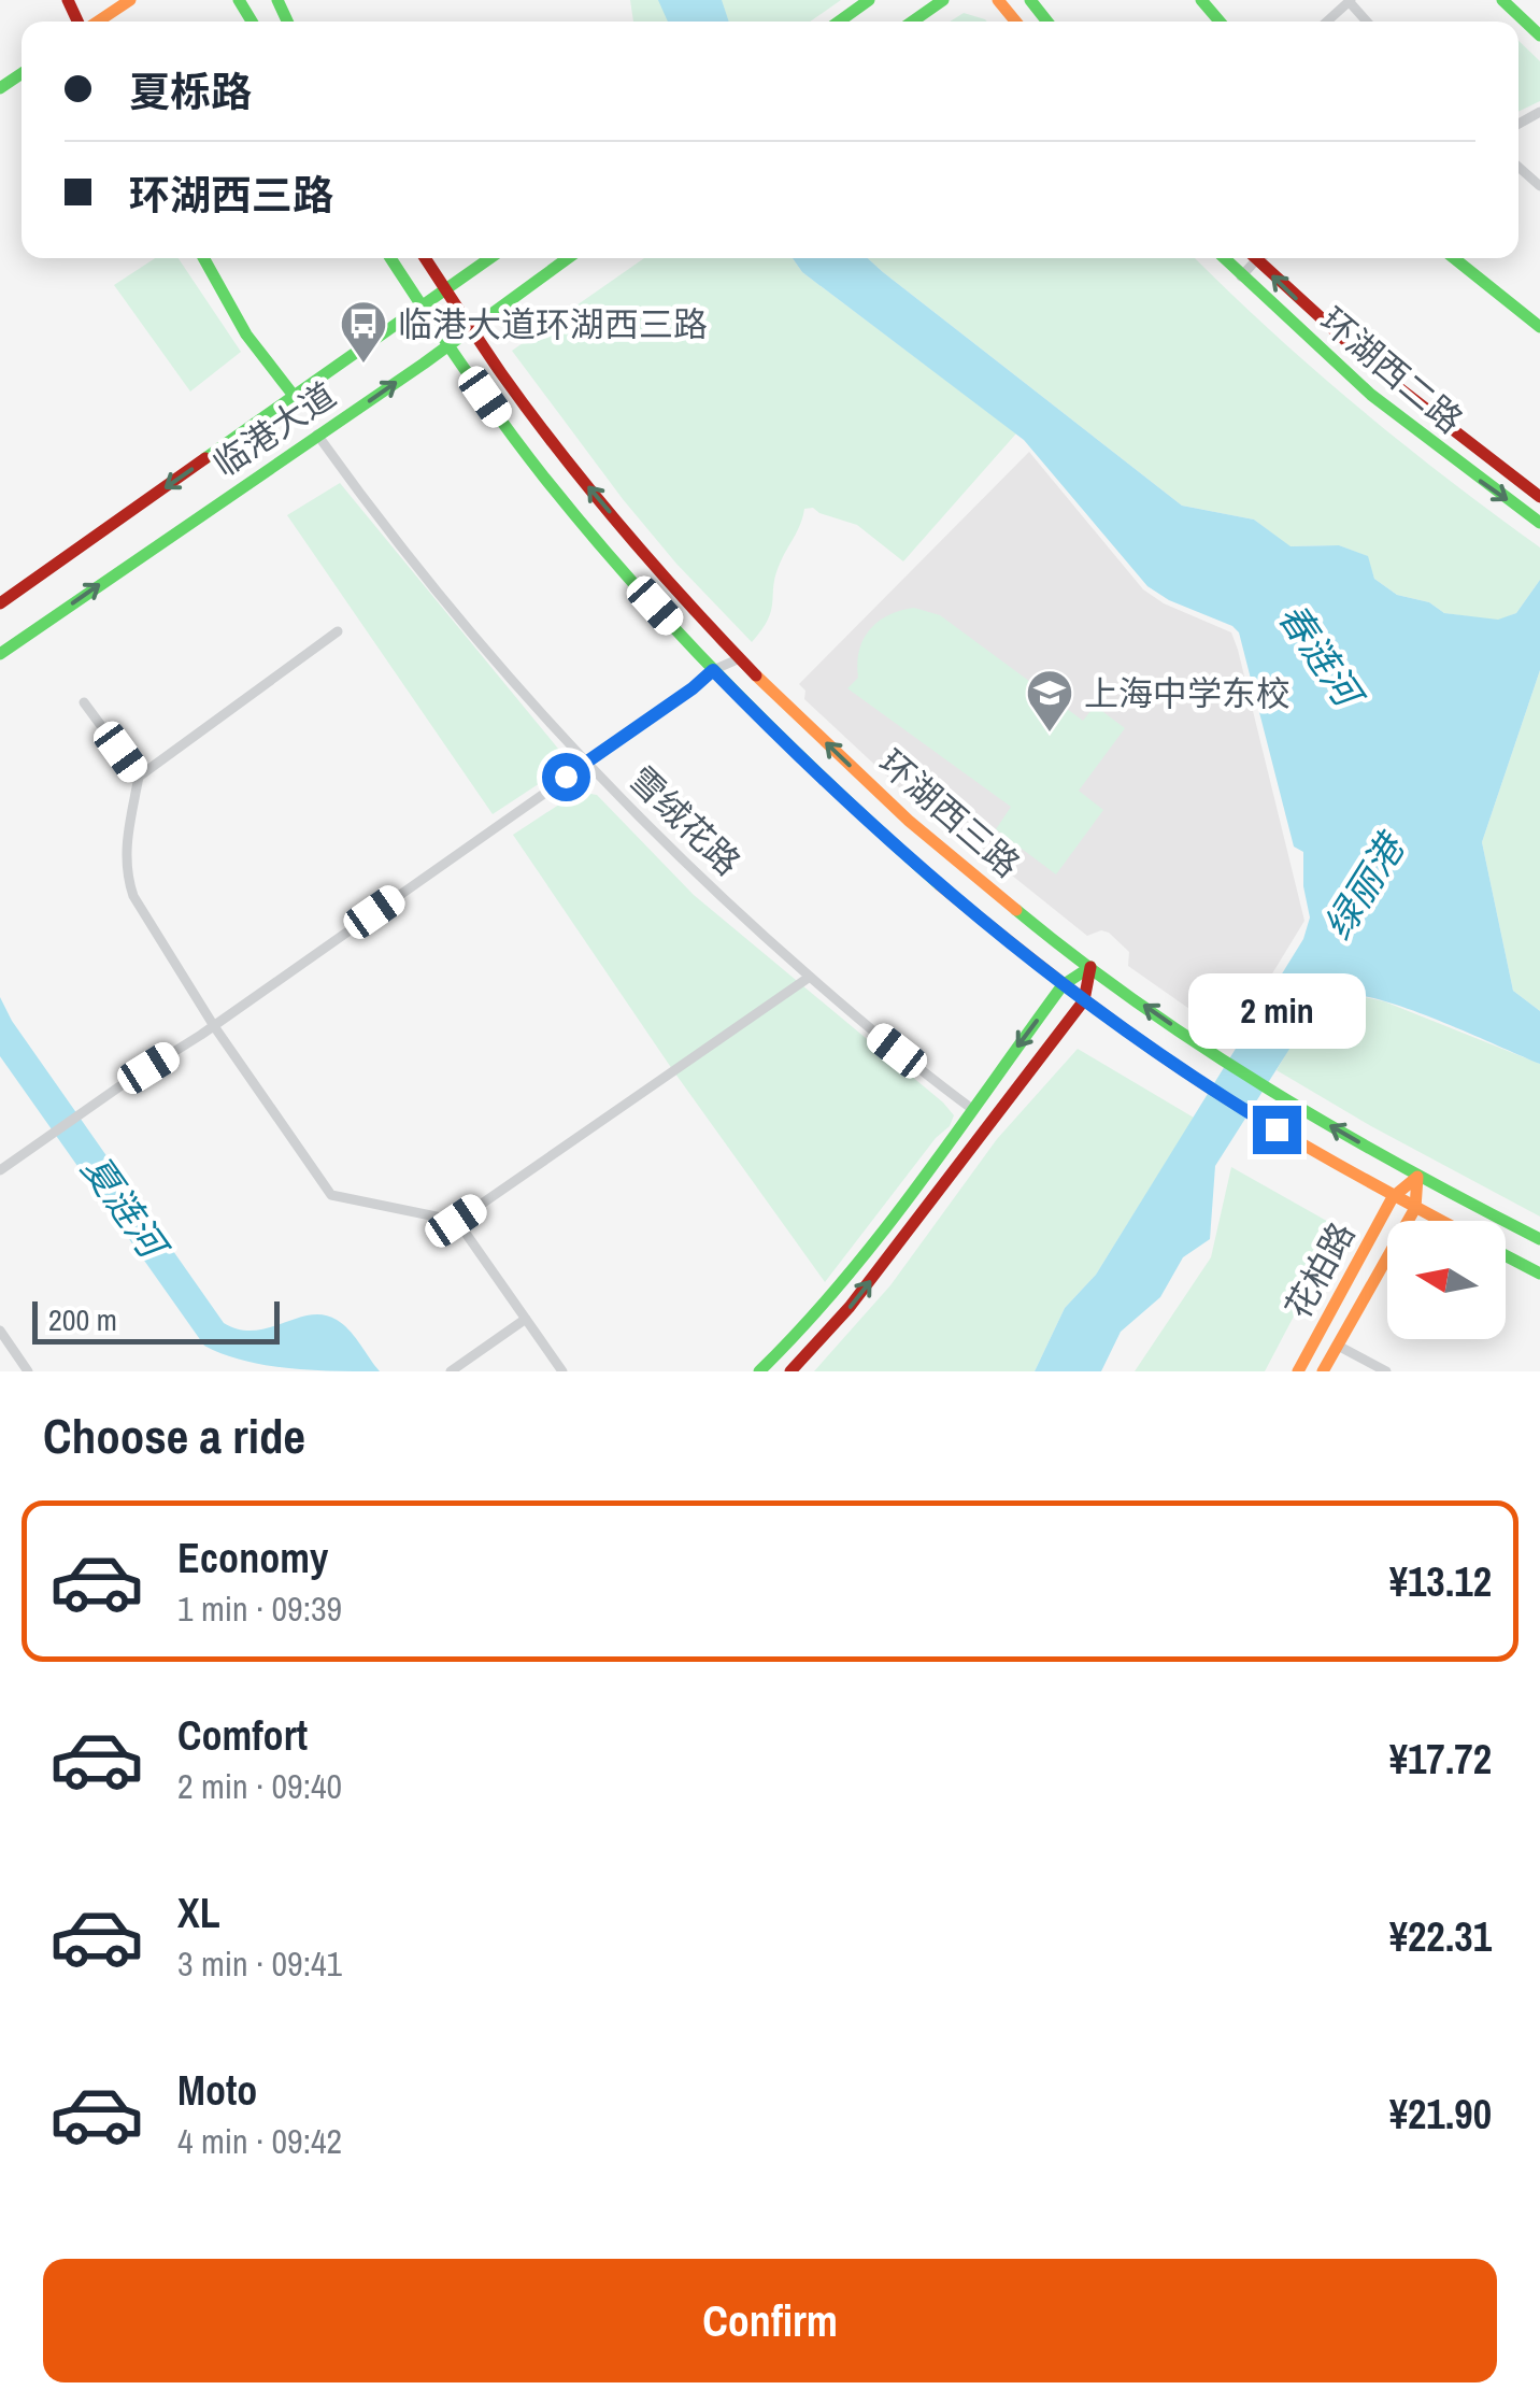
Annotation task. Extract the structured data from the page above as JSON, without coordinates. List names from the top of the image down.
{
  "streets": {
    "main road": [
      "环湖西二路",
      "临港大道",
      "环湖西三路",
      "花柏路"
    ],
    "street": ["雪绒花路"]
  },
  "crossings": [
    ["临港大道", "环湖西三路"],
    ["临港大道", "雪绒花路"],
    ["环湖西三路", "花柏路"]
  ],
  "water": ["春涟河", "绿丽港", "夏涟河"],
  "places": {
    "bus stop": ["临港大道环湖西三路"],
    "school or university": ["上海中学东校"]
  },
  "scale_bar": "200 m",
  "north": "left",
  "page": {
    "banner": ["夏栎路", "环湖西三路"],
    "bubble": "2 min",
    "scale": "200 m",
    "heading": "Choose a ride",
    "list": [
      {
        "name": "Economy",
        "note": "1 min · 09:39",
        "value": "¥13.12"
      },
      {
        "name": "Comfort",
        "note": "2 min · 09:40",
        "value": "¥17.72"
      },
      {
        "name": "XL",
        "note": "3 min · 09:41",
        "value": "¥22.31"
      },
      {
        "name": "Moto",
        "note": "4 min · 09:42",
        "value": "¥21.90"
      }
    ],
    "buttons": "Confirm"
  }
}
